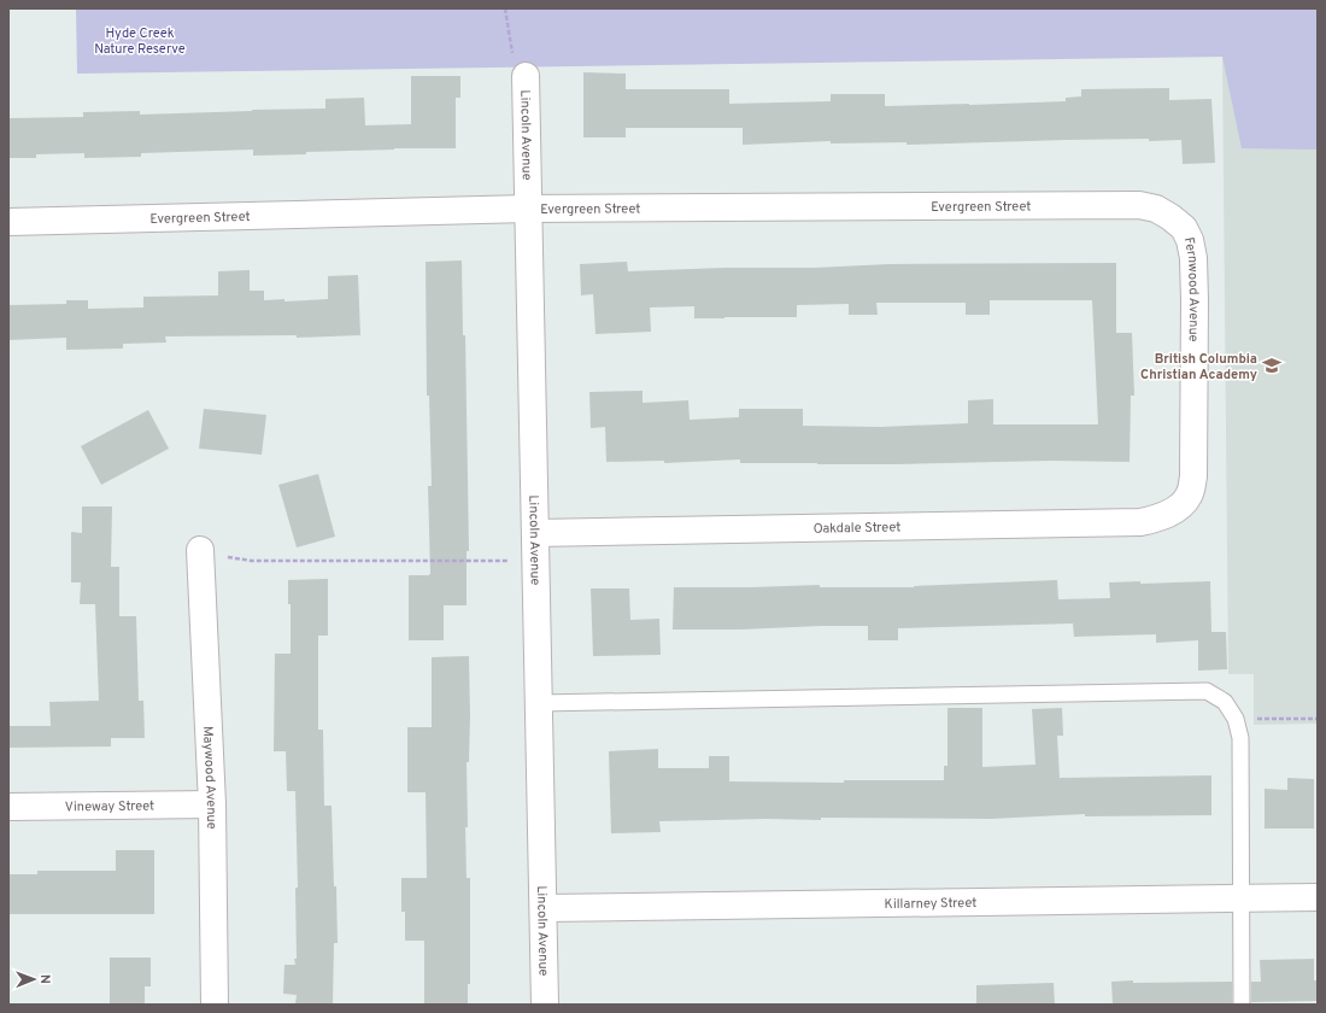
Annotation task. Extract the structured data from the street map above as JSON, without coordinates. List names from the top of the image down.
{
  "streets": {
    "street": [
      "Lincoln Avenue",
      "Evergreen Street",
      "Fernwood Avenue",
      "Oakdale Street",
      "Maywood Avenue",
      "Vineway Street",
      "Killarney Street"
    ]
  },
  "crossings": [
    ["Lincoln Avenue", "Evergreen Street"],
    ["Lincoln Avenue", "Oakdale Street"],
    ["Lincoln Avenue", "Killarney Street"],
    ["Evergreen Street", "Fernwood Avenue"],
    ["Fernwood Avenue", "Oakdale Street"],
    ["Maywood Avenue", "Vineway Street"]
  ],
  "parks": ["Hyde Creek Nature Reserve"],
  "places": {
    "school or university": ["British Columbia Christian Academy"]
  },
  "north": "right"
}
